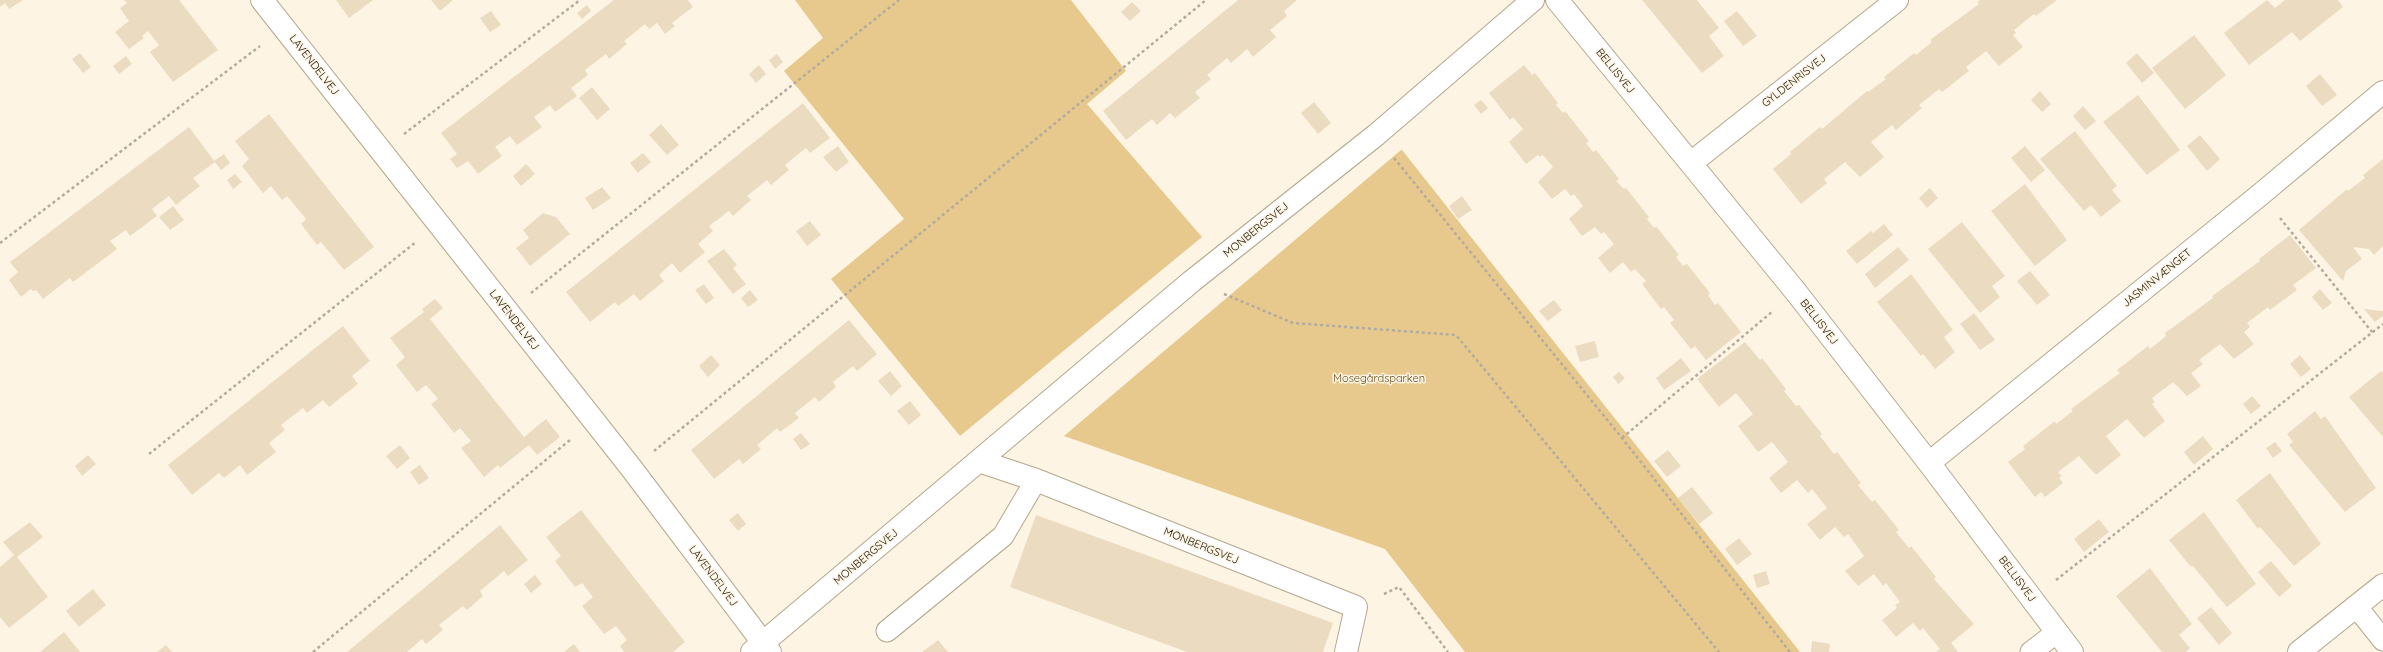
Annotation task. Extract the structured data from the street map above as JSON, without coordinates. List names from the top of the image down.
{
  "streets": {
    "street": [
      "LAVENDELVEJ",
      "BELLISVEJ",
      "GYLDENRISVEJ",
      "MONBERGSVEJ",
      "JASMINVÆNGET"
    ]
  },
  "crossings": [
    ["LAVENDELVEJ", "MONBERGSVEJ"],
    ["BELLISVEJ", "GYLDENRISVEJ"],
    ["BELLISVEJ", "JASMINVÆNGET"]
  ],
  "parks": ["Mosegårdsparken"]
}
